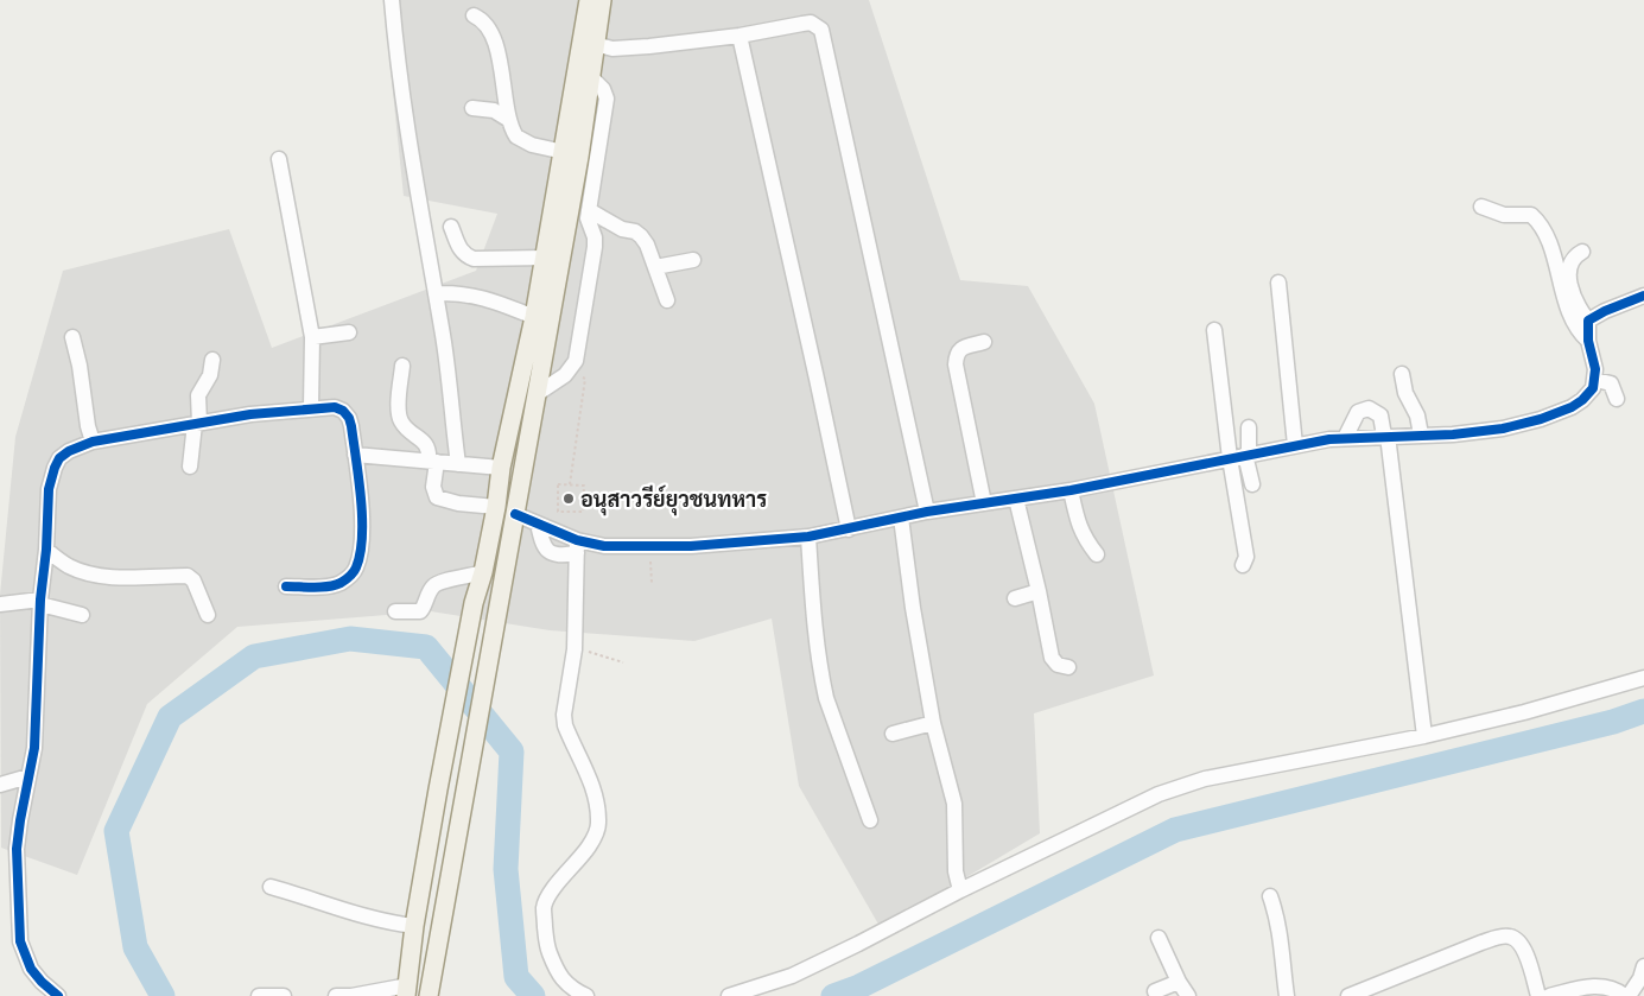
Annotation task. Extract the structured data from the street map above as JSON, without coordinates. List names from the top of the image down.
{
  "places": ["อนุสาวรีย์ยุวชนทหาร"]
}
